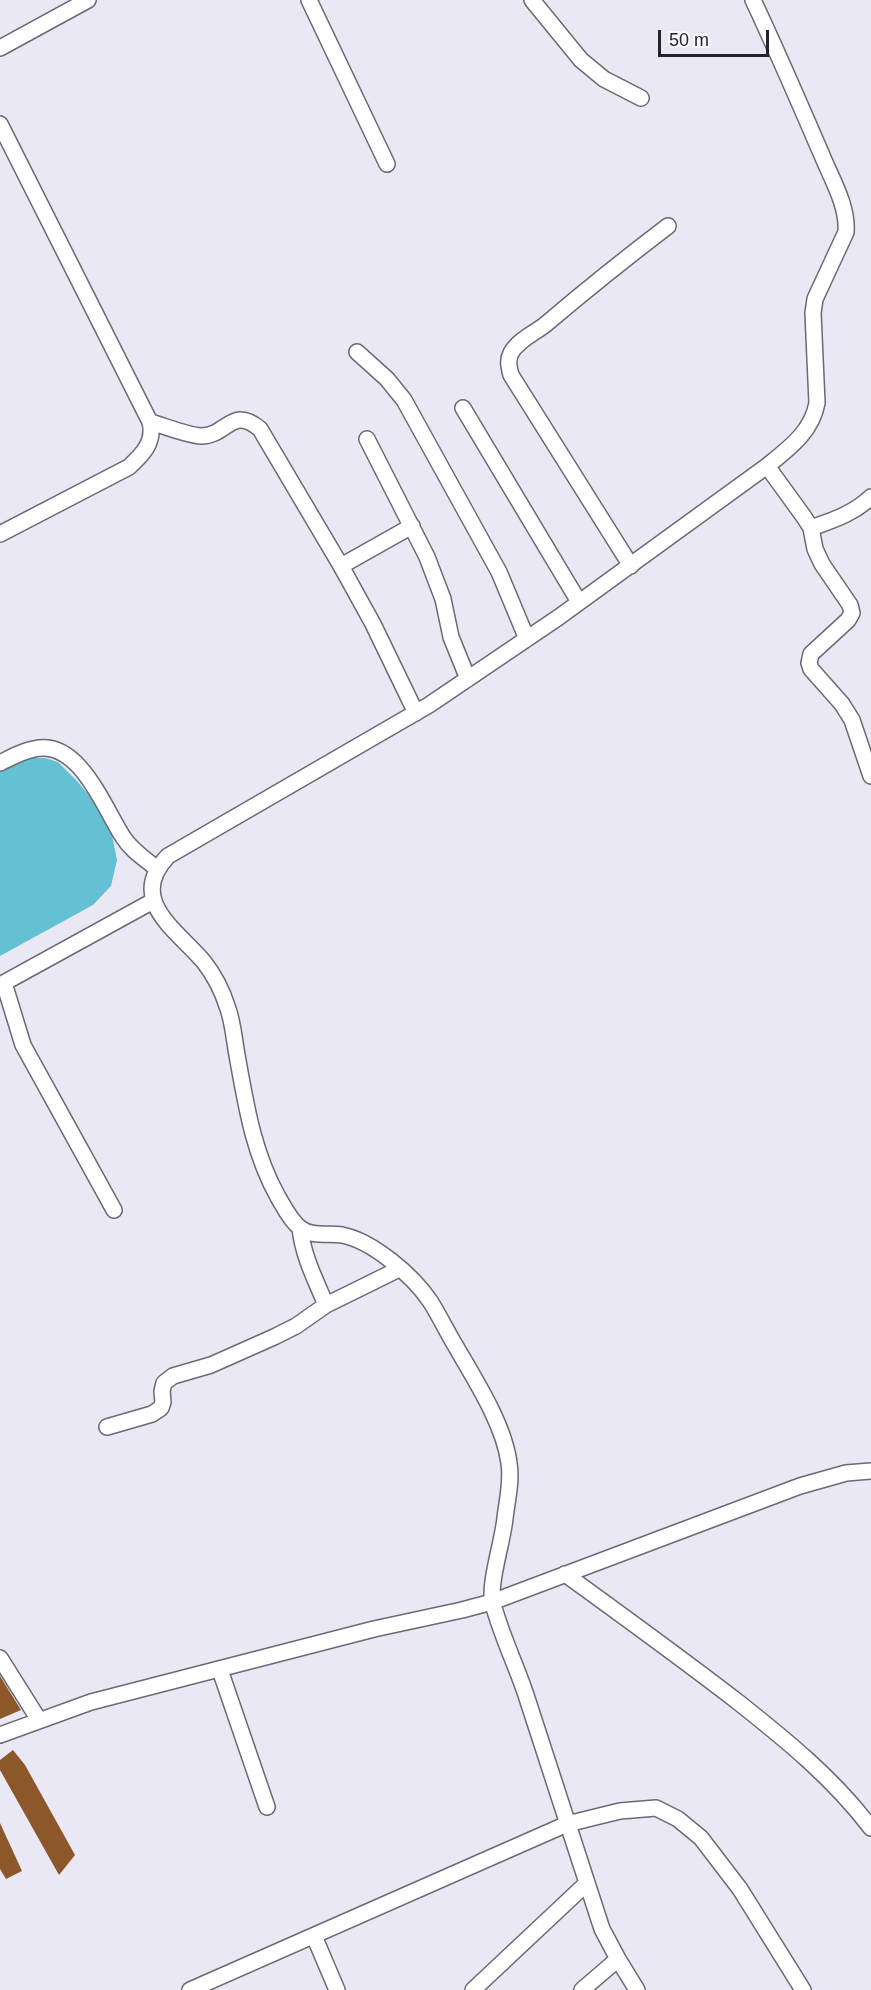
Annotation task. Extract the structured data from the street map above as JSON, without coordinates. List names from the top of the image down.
{
  "scale_bar": "50 m"
}
